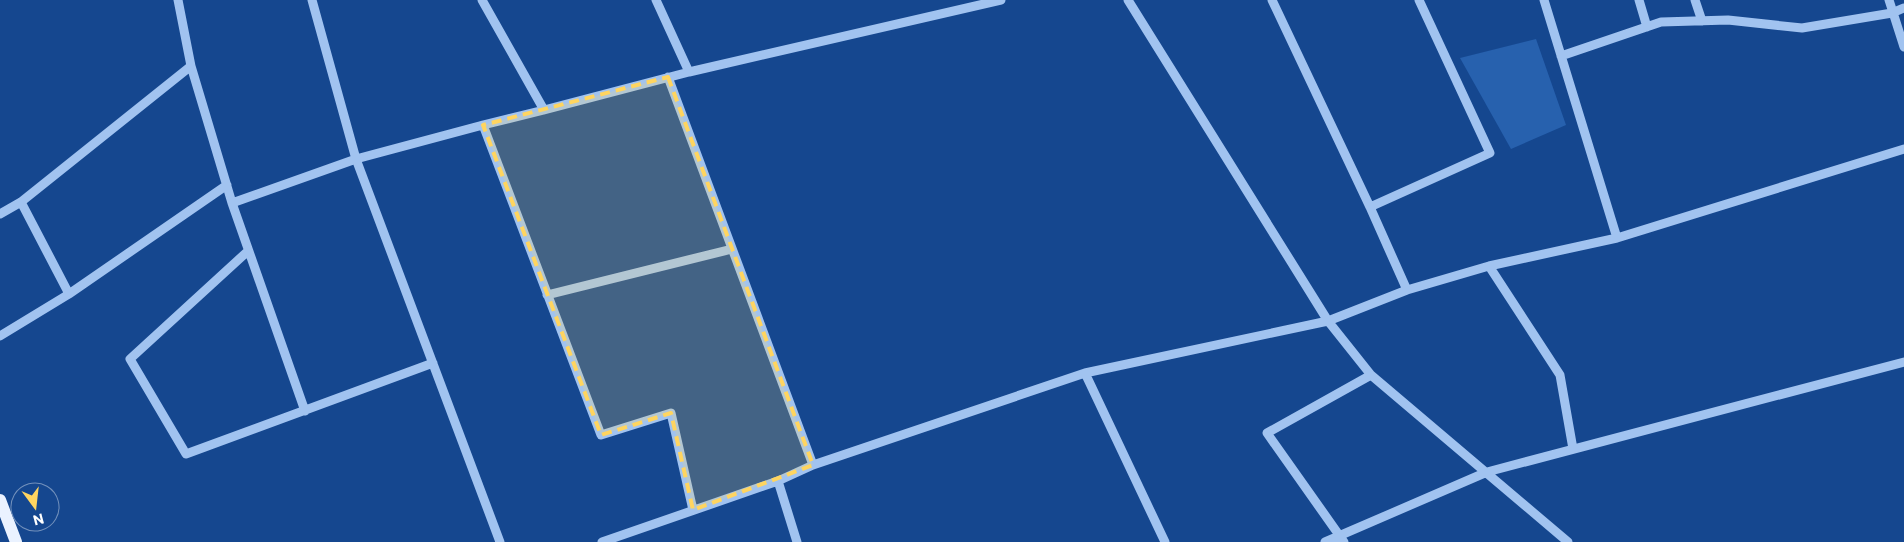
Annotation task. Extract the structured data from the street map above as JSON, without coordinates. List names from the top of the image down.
{
  "north": "bottom"
}
